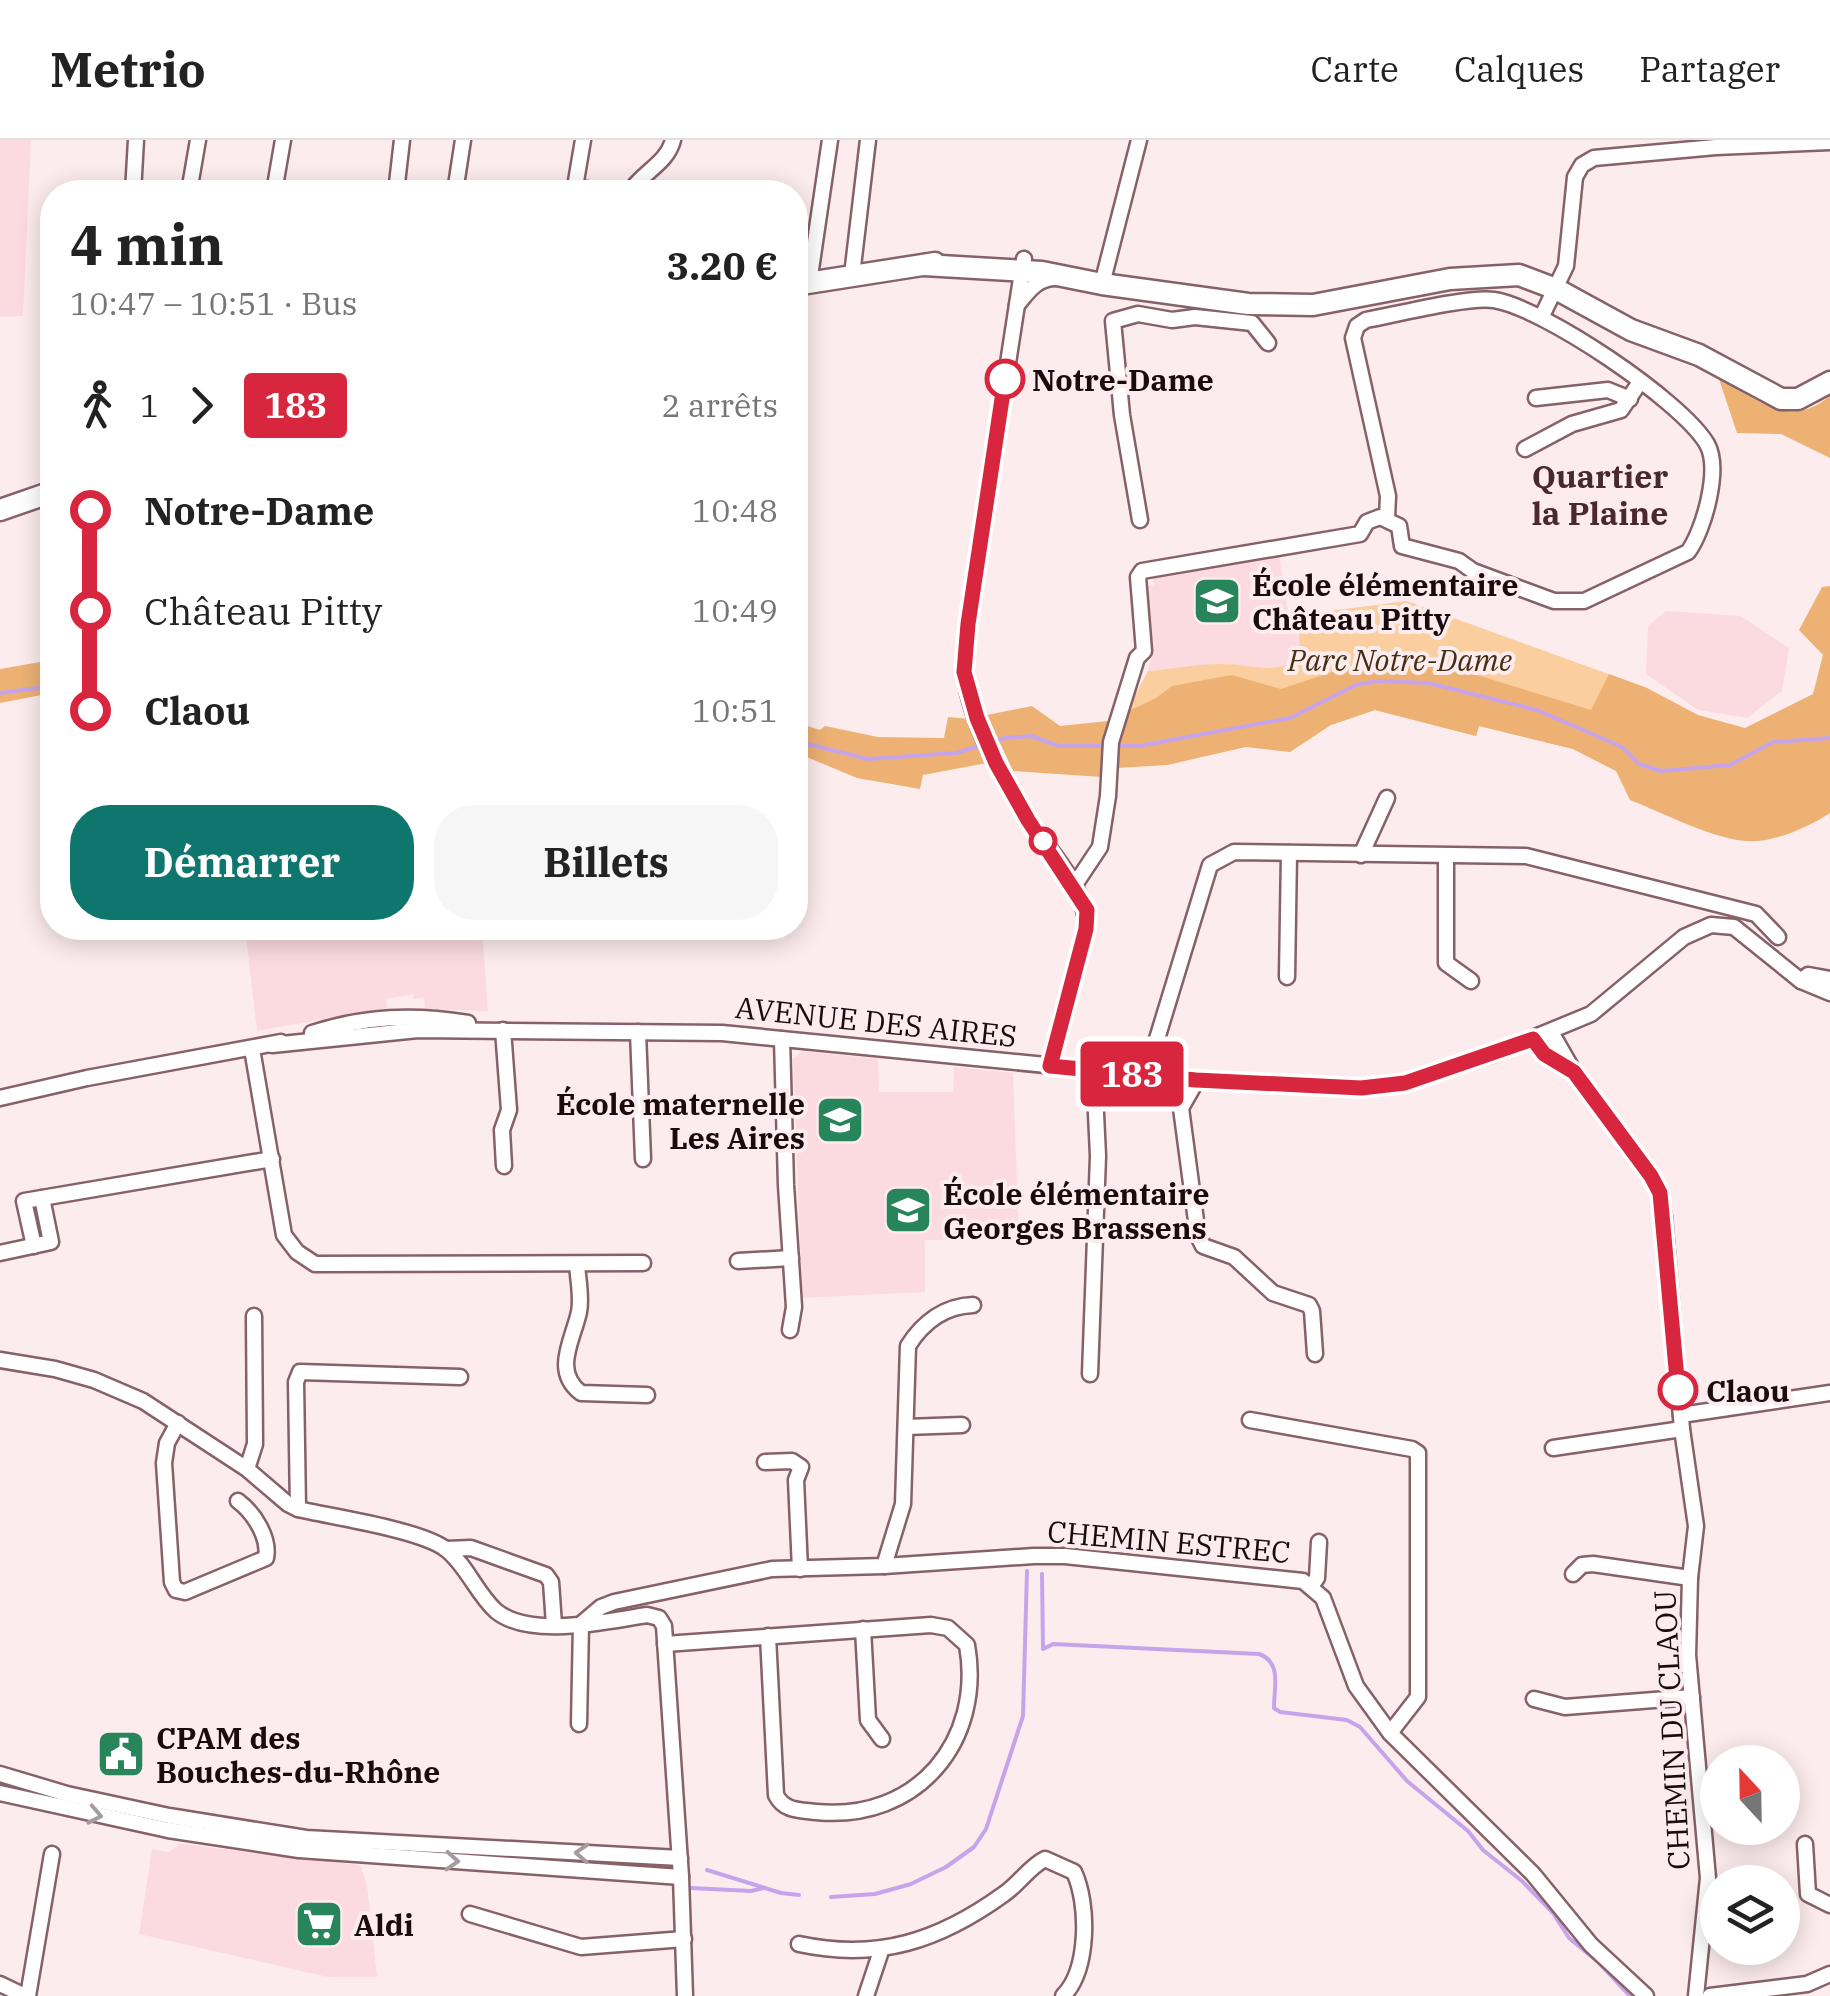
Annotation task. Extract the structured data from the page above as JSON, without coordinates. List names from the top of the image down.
{
  "streets": {
    "street": ["AVENUE DES AIRES", "CHEMIN ESTREC", "CHEMIN DU CLAOU"]
  },
  "crossings": [
    ["AVENUE DES AIRES", "CHEMIN DU CLAOU"]
  ],
  "districts": ["Quartier la Plaine"],
  "parks": ["Parc Notre-Dame"],
  "places": {
    "other": ["Notre-Dame", "Claou"],
    "school or university": ["École élémentaire Château Pitty", "École maternelle Les Aires", "École élémentaire Georges Brassens"],
    "public building": ["CPAM des Bouches-du-Rhône"],
    "supermarket": ["Aldi"]
  },
  "lines": ["bus line 183"],
  "north": "top",
  "page": {
    "header": "Metrio",
    "nav": ["Carte", "Calques", "Partager"],
    "on_map": "183",
    "heading": ["4 min", "10:47 – 10:51 · Bus", "3.20 €"],
    "legs": ["1", "183", "2 arrêts"],
    "list": [
      {
        "name": "Notre-Dame",
        "value": "10:48"
      },
      {
        "name": "Château Pitty",
        "value": "10:49"
      },
      {
        "name": "Claou",
        "value": "10:51"
      }
    ],
    "buttons": ["Démarrer", "Billets"]
  }
}
